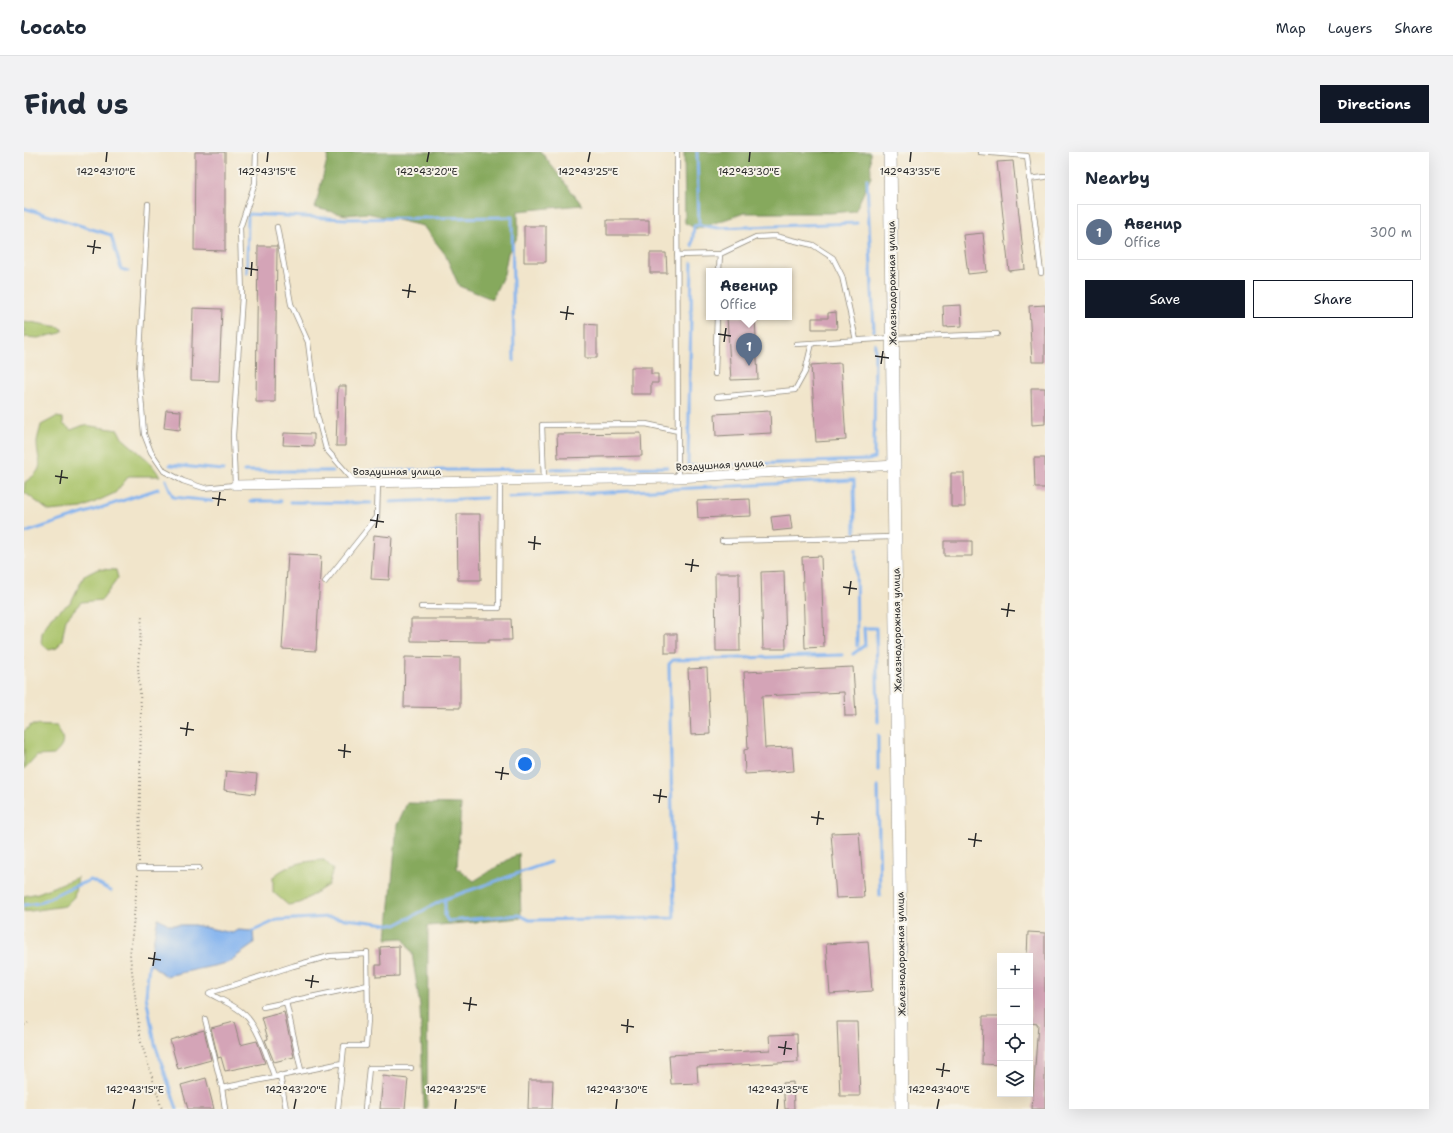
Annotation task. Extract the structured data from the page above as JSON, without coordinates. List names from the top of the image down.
{
  "streets": {
    "main road": ["Железнодорожная улица"],
    "street": ["Воздушная улица"]
  },
  "crossings": [
    ["Железнодорожная улица", "Воздушная улица"]
  ],
  "page": {
    "header": "Locato",
    "nav": ["Map", "Layers", "Share"],
    "title": "Find us",
    "buttons": [
      "Directions",
      ["Save", "Share"]
    ],
    "heading": "Nearby",
    "list": [
      {
        "mark": "1",
        "name": "Авенир",
        "note": "Office",
        "value": "300 m"
      }
    ],
    "popup": ["Авенир", "Office"],
    "pins": "1",
    "map_buttons": ["+", "−"]
  },
  "coordinates": [
    "142°43'10\"E",
    "142°43'15\"E",
    "142°43'20\"E",
    "142°43'25\"E",
    "142°43'30\"E",
    "142°43'35\"E",
    "142°43'40\"E"
  ]
}
